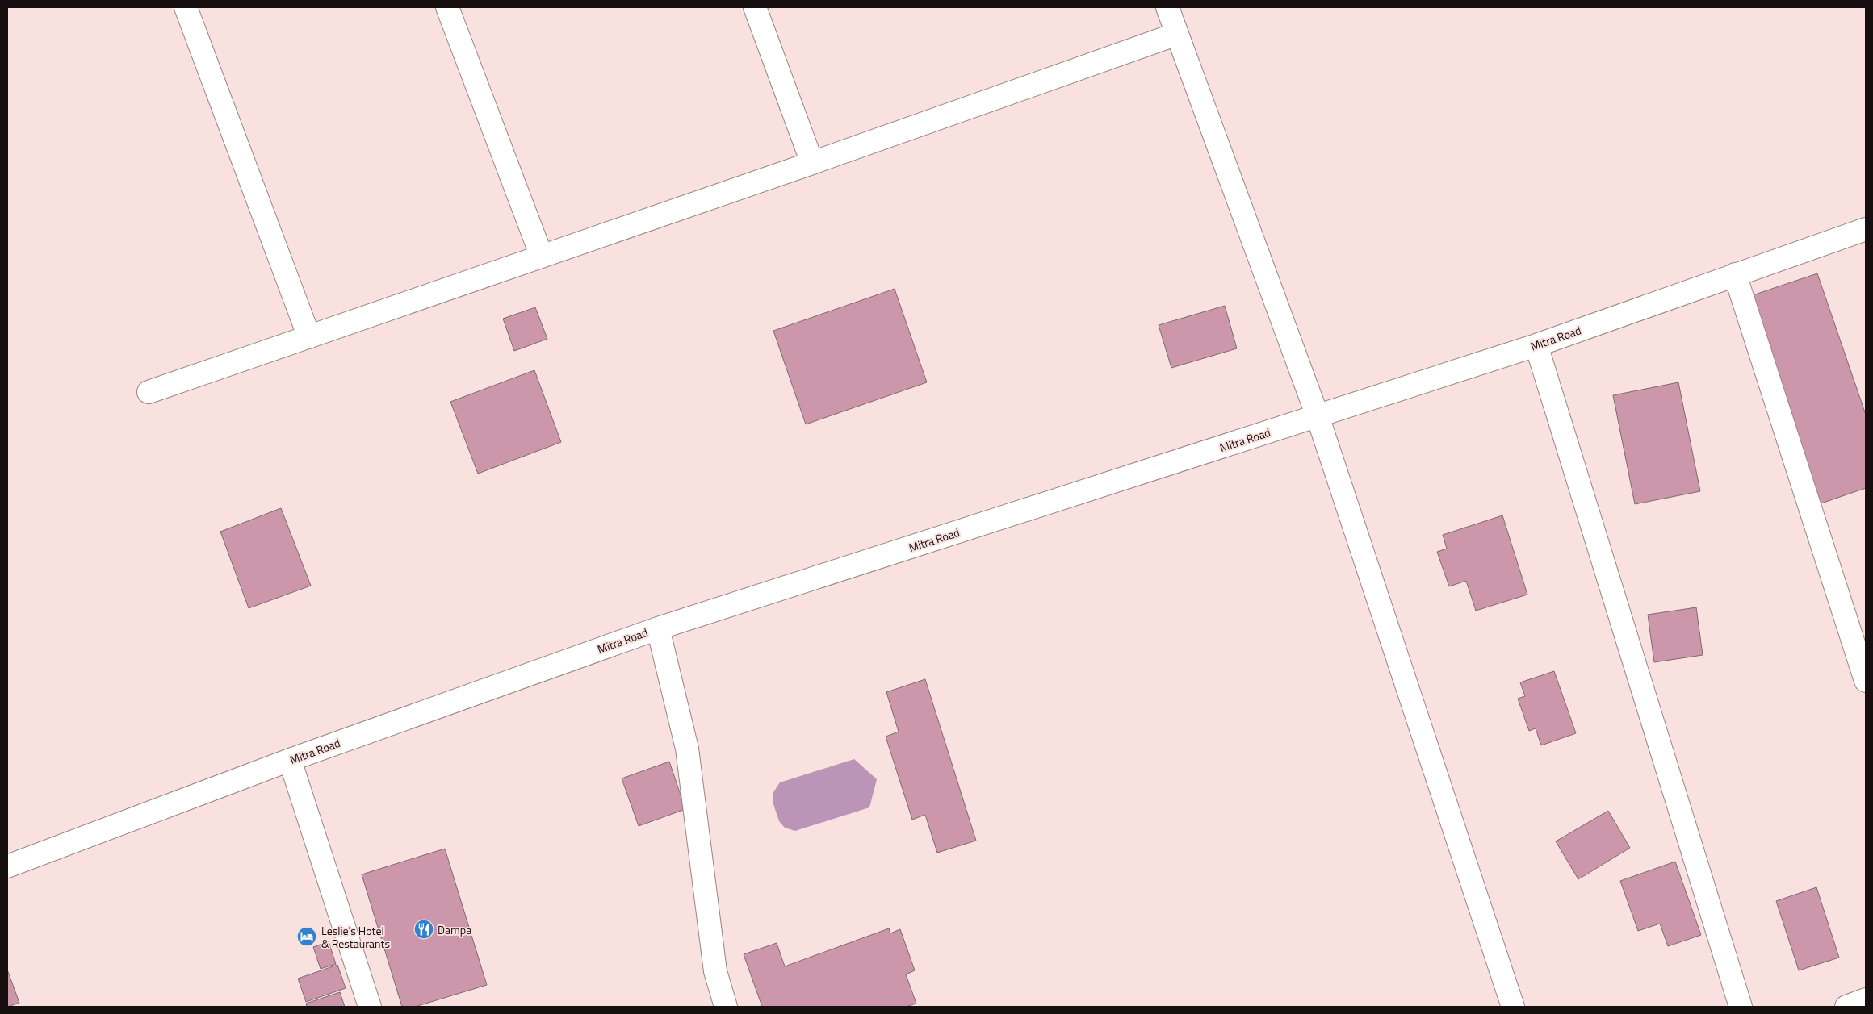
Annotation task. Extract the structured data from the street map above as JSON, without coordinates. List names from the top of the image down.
{
  "streets": {
    "street": ["Mitra Road"]
  },
  "places": {
    "restaurant": ["Dampa"],
    "hotel": ["Leslie's Hotel & Restaurants"]
  }
}
